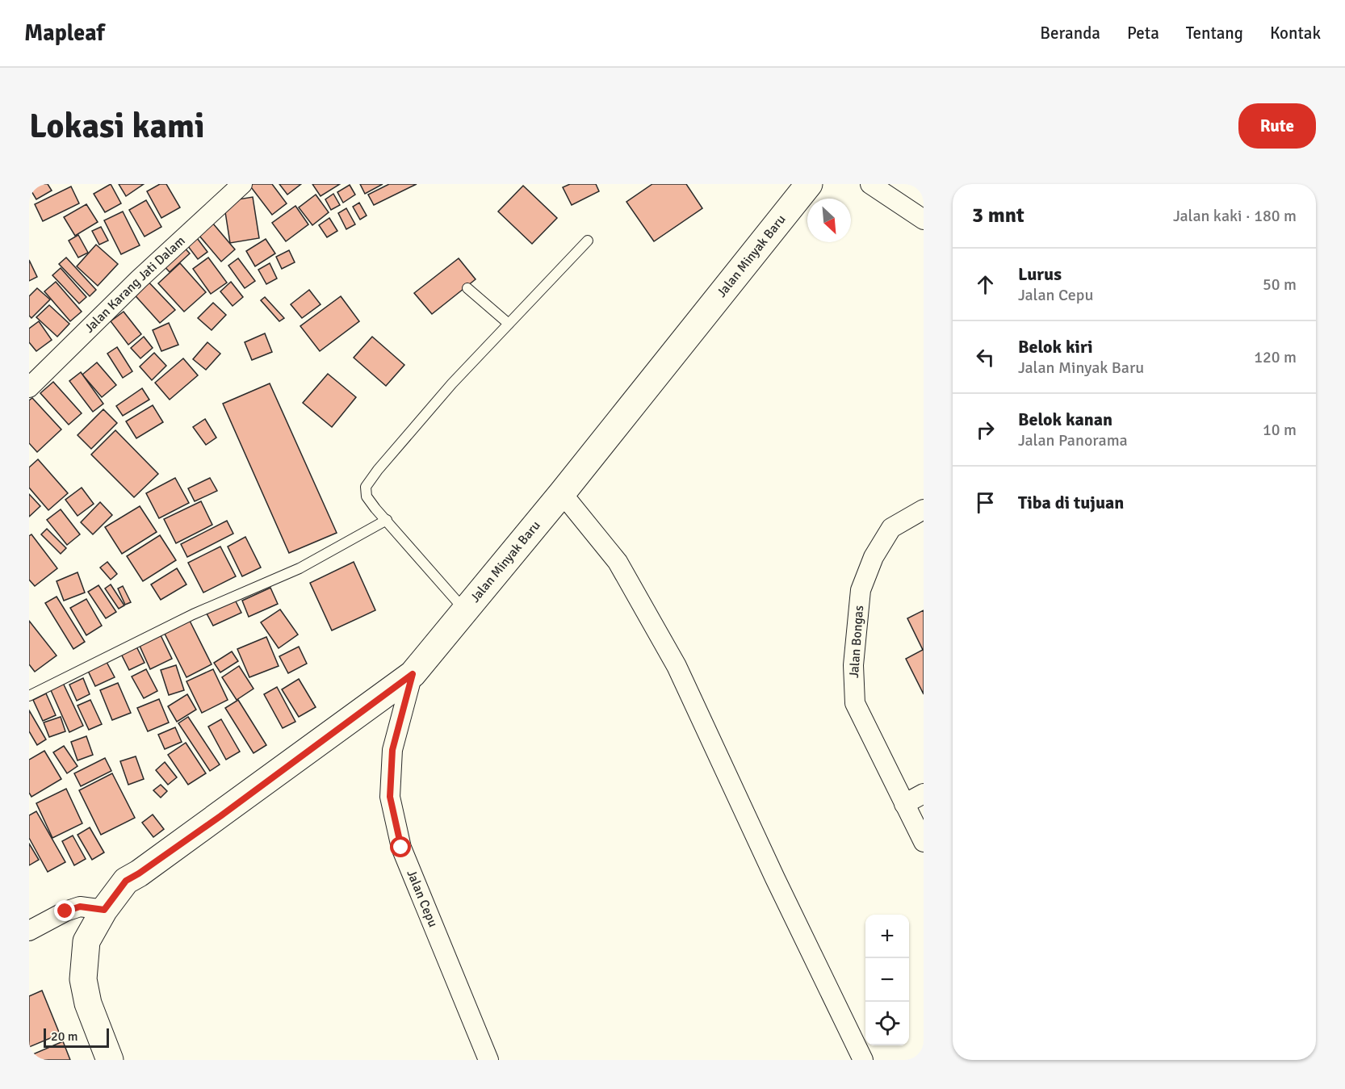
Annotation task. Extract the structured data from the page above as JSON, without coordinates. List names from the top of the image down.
{
  "streets": {
    "main road": ["Jalan Minyak Baru"],
    "street": ["Jalan Karang Jati Dalam", "Jalan Bongas", "Jalan Cepu"]
  },
  "crossings": [
    ["Jalan Minyak Baru", "Jalan Cepu"]
  ],
  "scale_bar": "20 m",
  "north": "bottom right",
  "page": {
    "header": "Mapleaf",
    "nav": [
      "Beranda",
      "Peta",
      "Tentang",
      "Kontak"
    ],
    "buttons": "Rute",
    "title": "Lokasi kami",
    "heading": ["3 mnt", "Jalan kaki · 180 m"],
    "list": [
      ["Lurus", "Jalan Cepu", "50 m"],
      ["Belok kiri", "Jalan Minyak Baru", "120 m"],
      ["Belok kanan", "Jalan Panorama", "10 m"],
      "Tiba di tujuan"
    ],
    "map_buttons": ["+", "−"],
    "scale": "20 m"
  }
}
